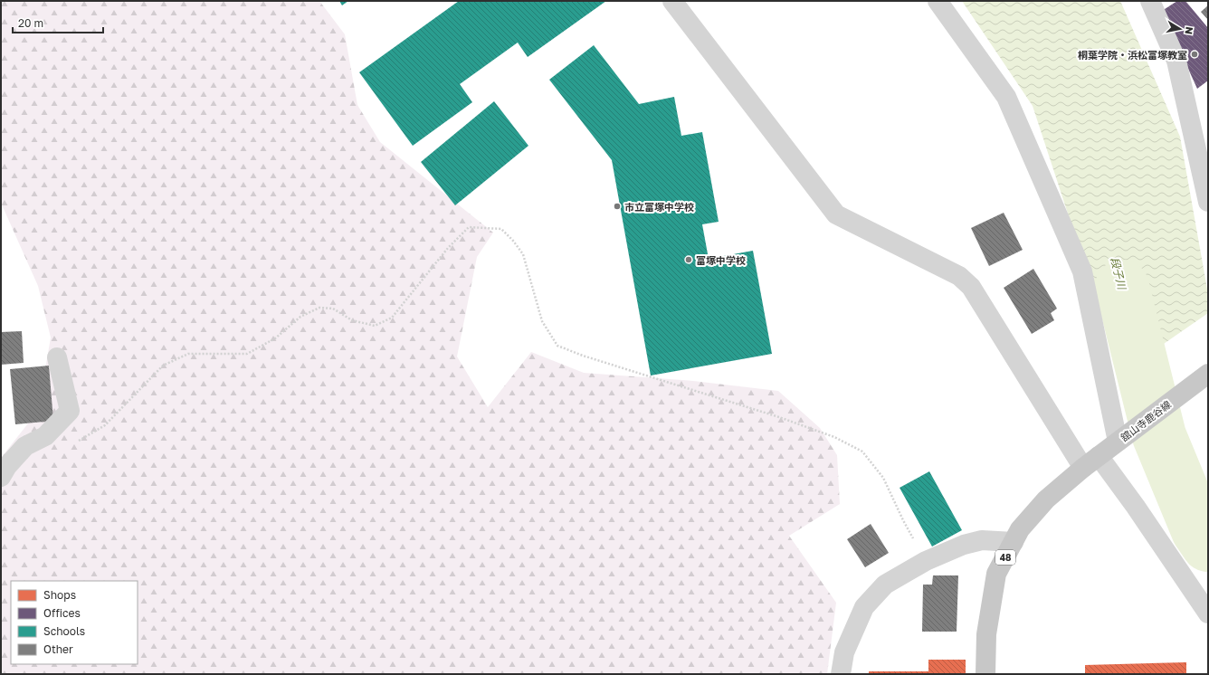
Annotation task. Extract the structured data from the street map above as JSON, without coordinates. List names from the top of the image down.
{
  "streets": {
    "main road": ["舘山寺鹿谷線", "48"]
  },
  "crossings": [
    ["舘山寺鹿谷線", "48"]
  ],
  "water": ["段子川"],
  "places": ["桐葉学院・浜松富塚教室", "市立富塚中学校", "富塚中学校"],
  "legend": [
    "Shops",
    "Offices",
    "Schools",
    "Other"
  ],
  "scale_bar": "20 m",
  "north": "right"
}
